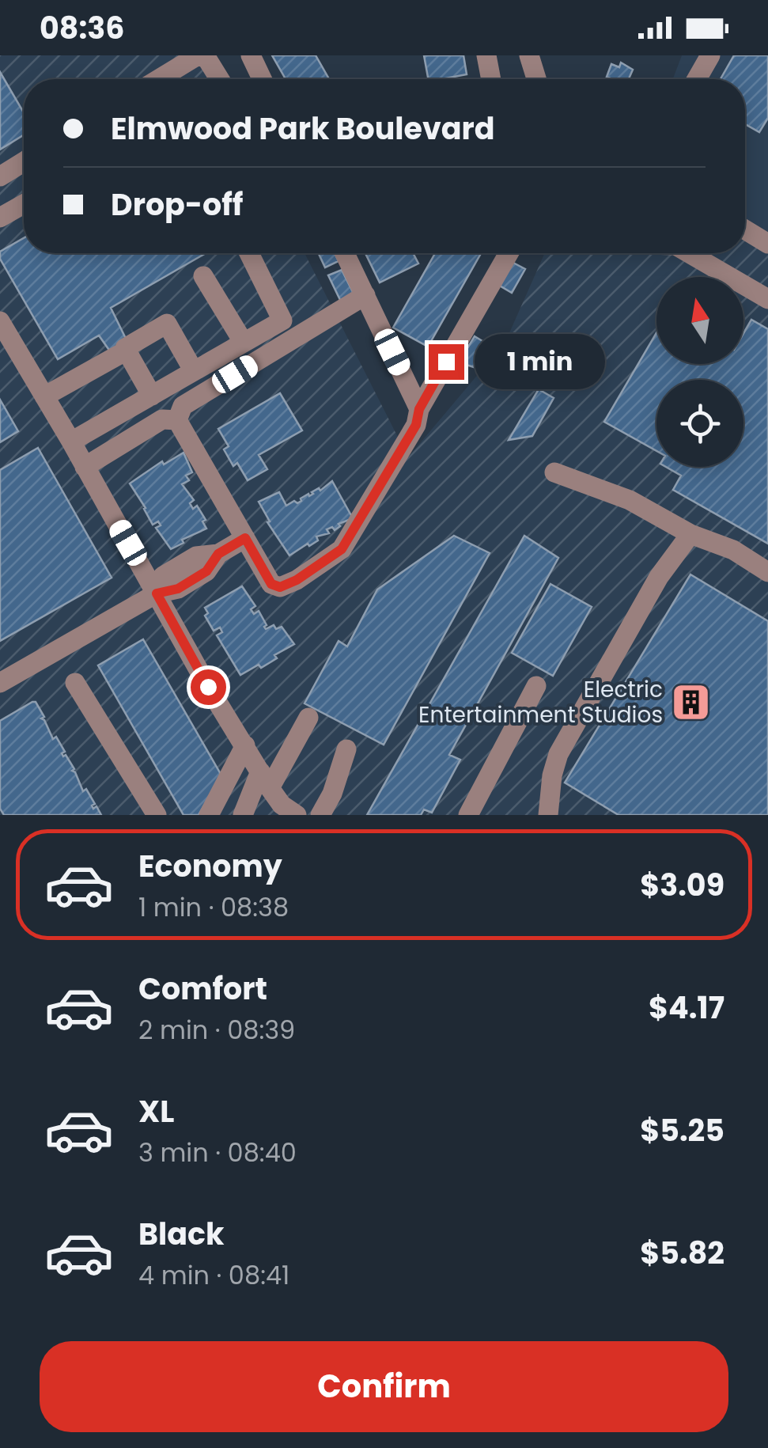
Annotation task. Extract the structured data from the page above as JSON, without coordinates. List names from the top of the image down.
{
  "places": {
    "building": ["Electric Entertainment Studios"]
  },
  "north": "top",
  "page": {
    "status": "08:36",
    "banner": ["Elmwood Park Boulevard", "Drop-off"],
    "bubble": "1 min",
    "list": [
      {
        "name": "Economy",
        "note": "1 min · 08:38",
        "value": "$3.09"
      },
      {
        "name": "Comfort",
        "note": "2 min · 08:39",
        "value": "$4.17"
      },
      {
        "name": "XL",
        "note": "3 min · 08:40",
        "value": "$5.25"
      },
      {
        "name": "Black",
        "note": "4 min · 08:41",
        "value": "$5.82"
      }
    ],
    "buttons": "Confirm"
  }
}
